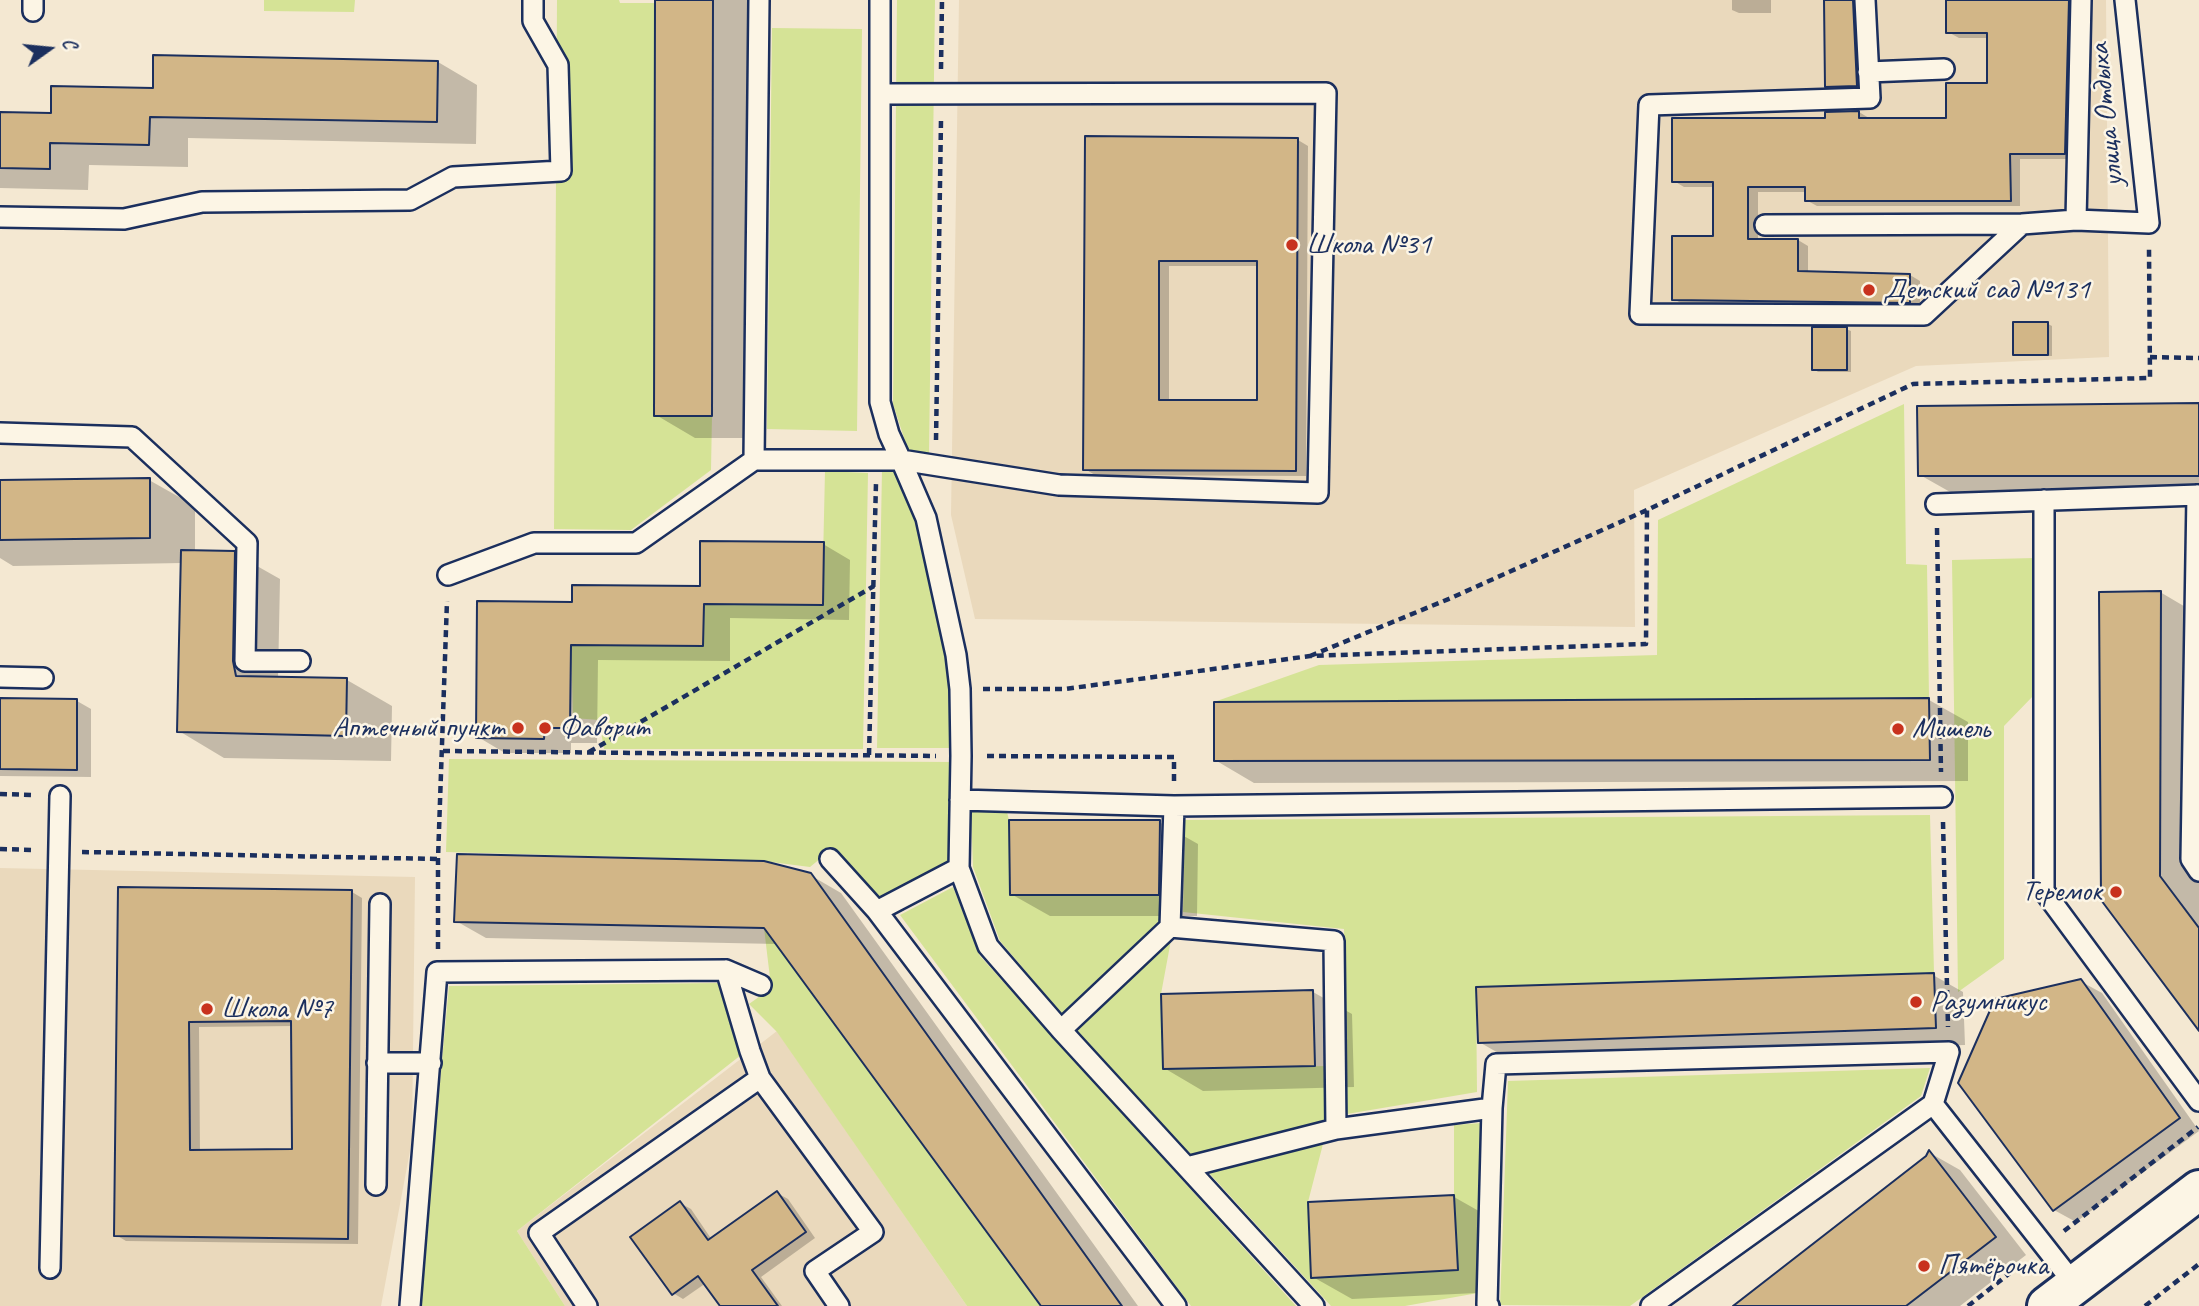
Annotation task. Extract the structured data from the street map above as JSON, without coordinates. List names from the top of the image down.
{
  "streets": {
    "lane": ["улица Отдыха"]
  },
  "places": [
    "Школа №31",
    "Детский сад №131",
    "Аптечный пункт",
    "Фаворит",
    "Мишель",
    "Теремок",
    "Разумникус",
    "Школа №7",
    "Пятёрочка"
  ],
  "north": "right"
}
